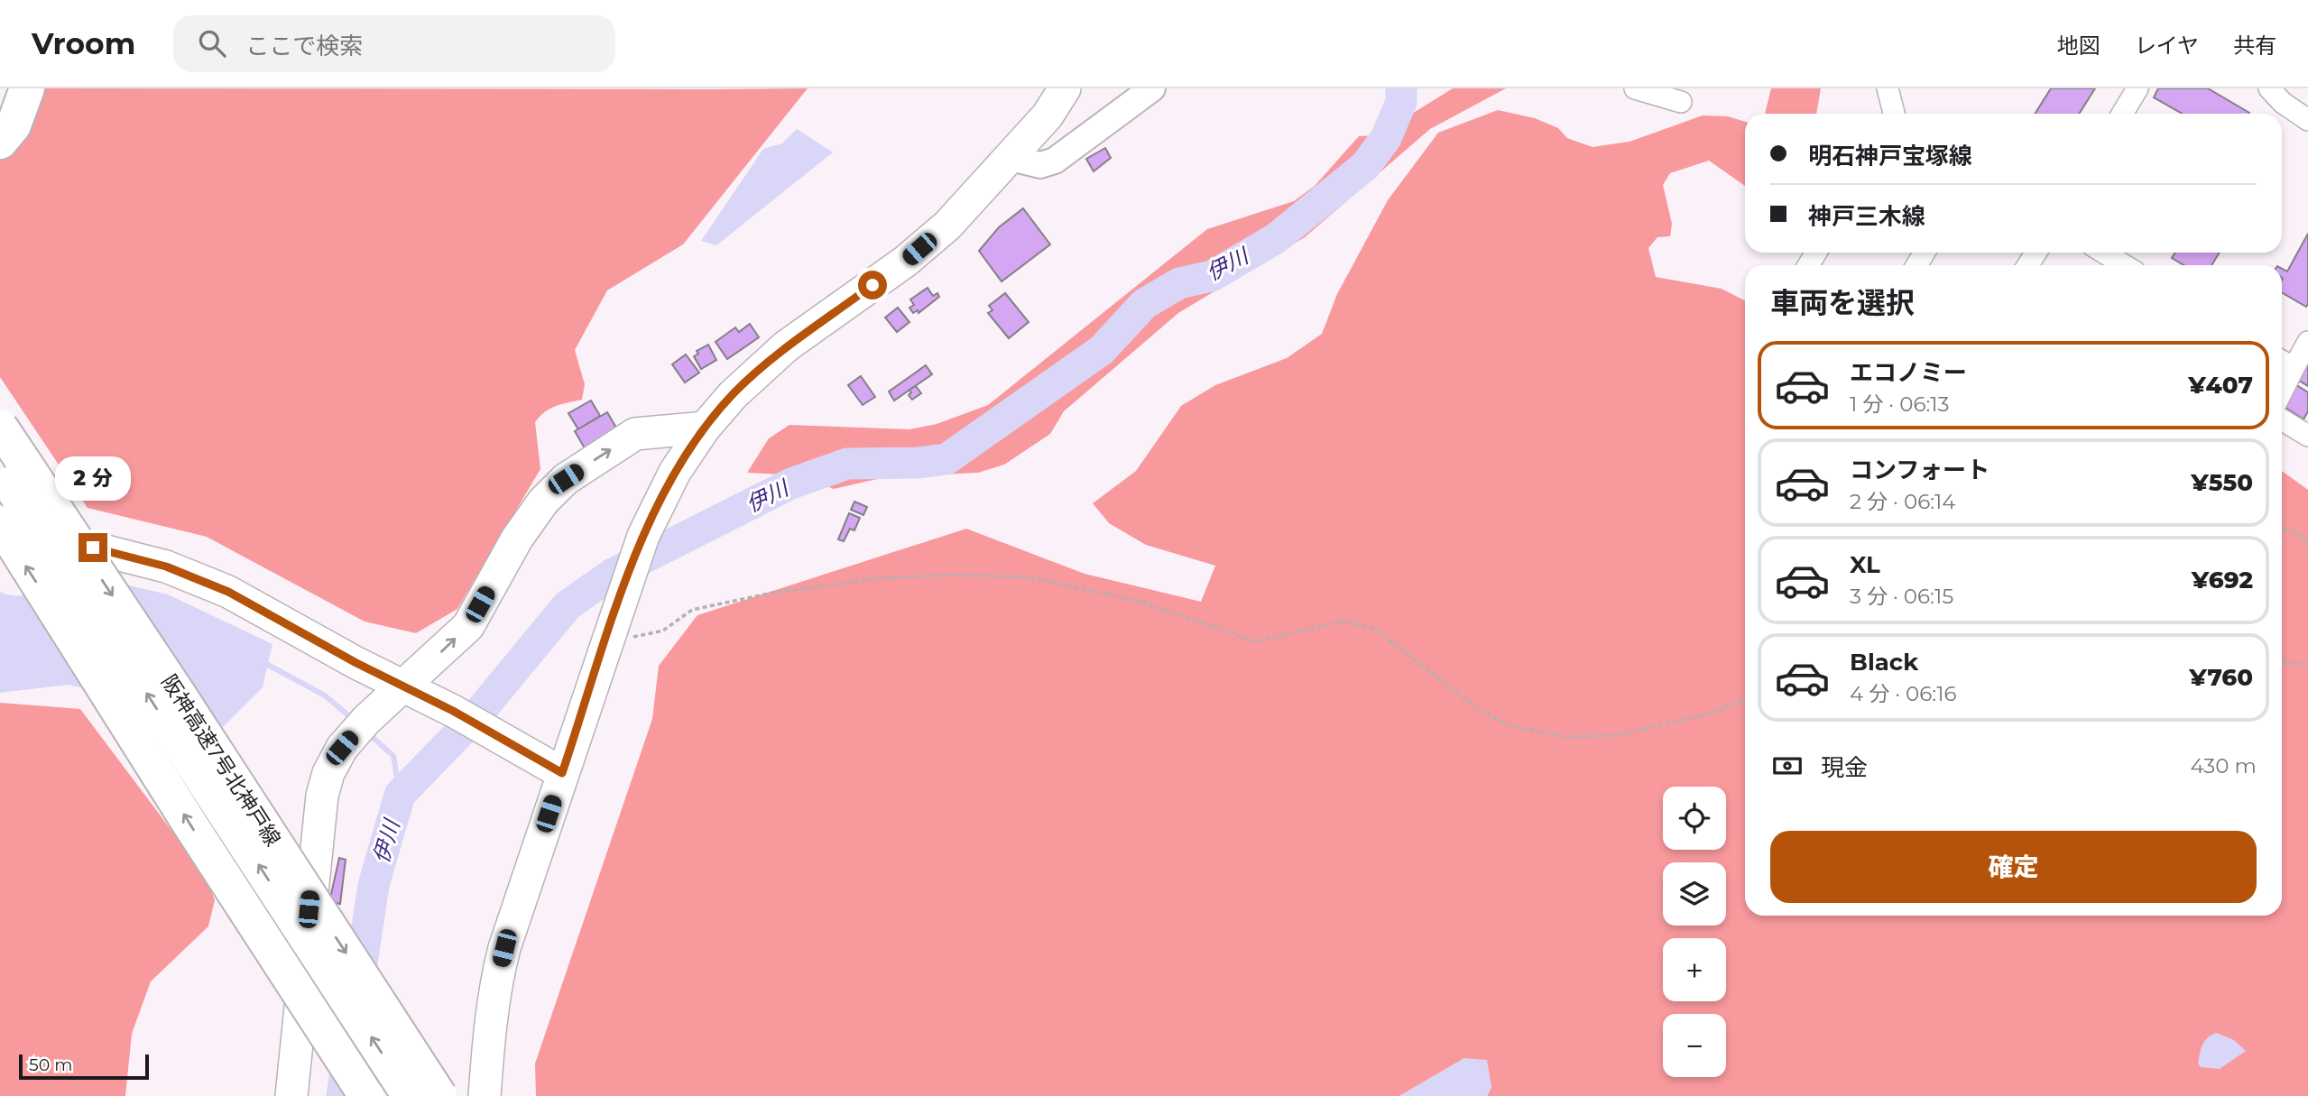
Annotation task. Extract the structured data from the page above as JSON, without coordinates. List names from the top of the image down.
{
  "streets": {
    "highway": ["阪神高速7号北神戸線"]
  },
  "water": ["伊川"],
  "scale_bar": "50 m",
  "page": {
    "header": "Vroom",
    "search": "ここで検索",
    "nav": ["地図", "レイヤ", "共有"],
    "banner": ["明石神戸宝塚線", "神戸三木線"],
    "heading": "車両を選択",
    "list": [
      {
        "name": "エコノミー",
        "note": "1 分 · 06:13",
        "value": "¥407"
      },
      {
        "name": "コンフォート",
        "note": "2 分 · 06:14",
        "value": "¥550"
      },
      {
        "name": "XL",
        "note": "3 分 · 06:15",
        "value": "¥692"
      },
      {
        "name": "Black",
        "note": "4 分 · 06:16",
        "value": "¥760"
      }
    ],
    "bubble": "2 分",
    "pay": ["現金", "430 m"],
    "map_buttons": ["+", "−"],
    "buttons": "確定",
    "scale": "50 m"
  }
}
